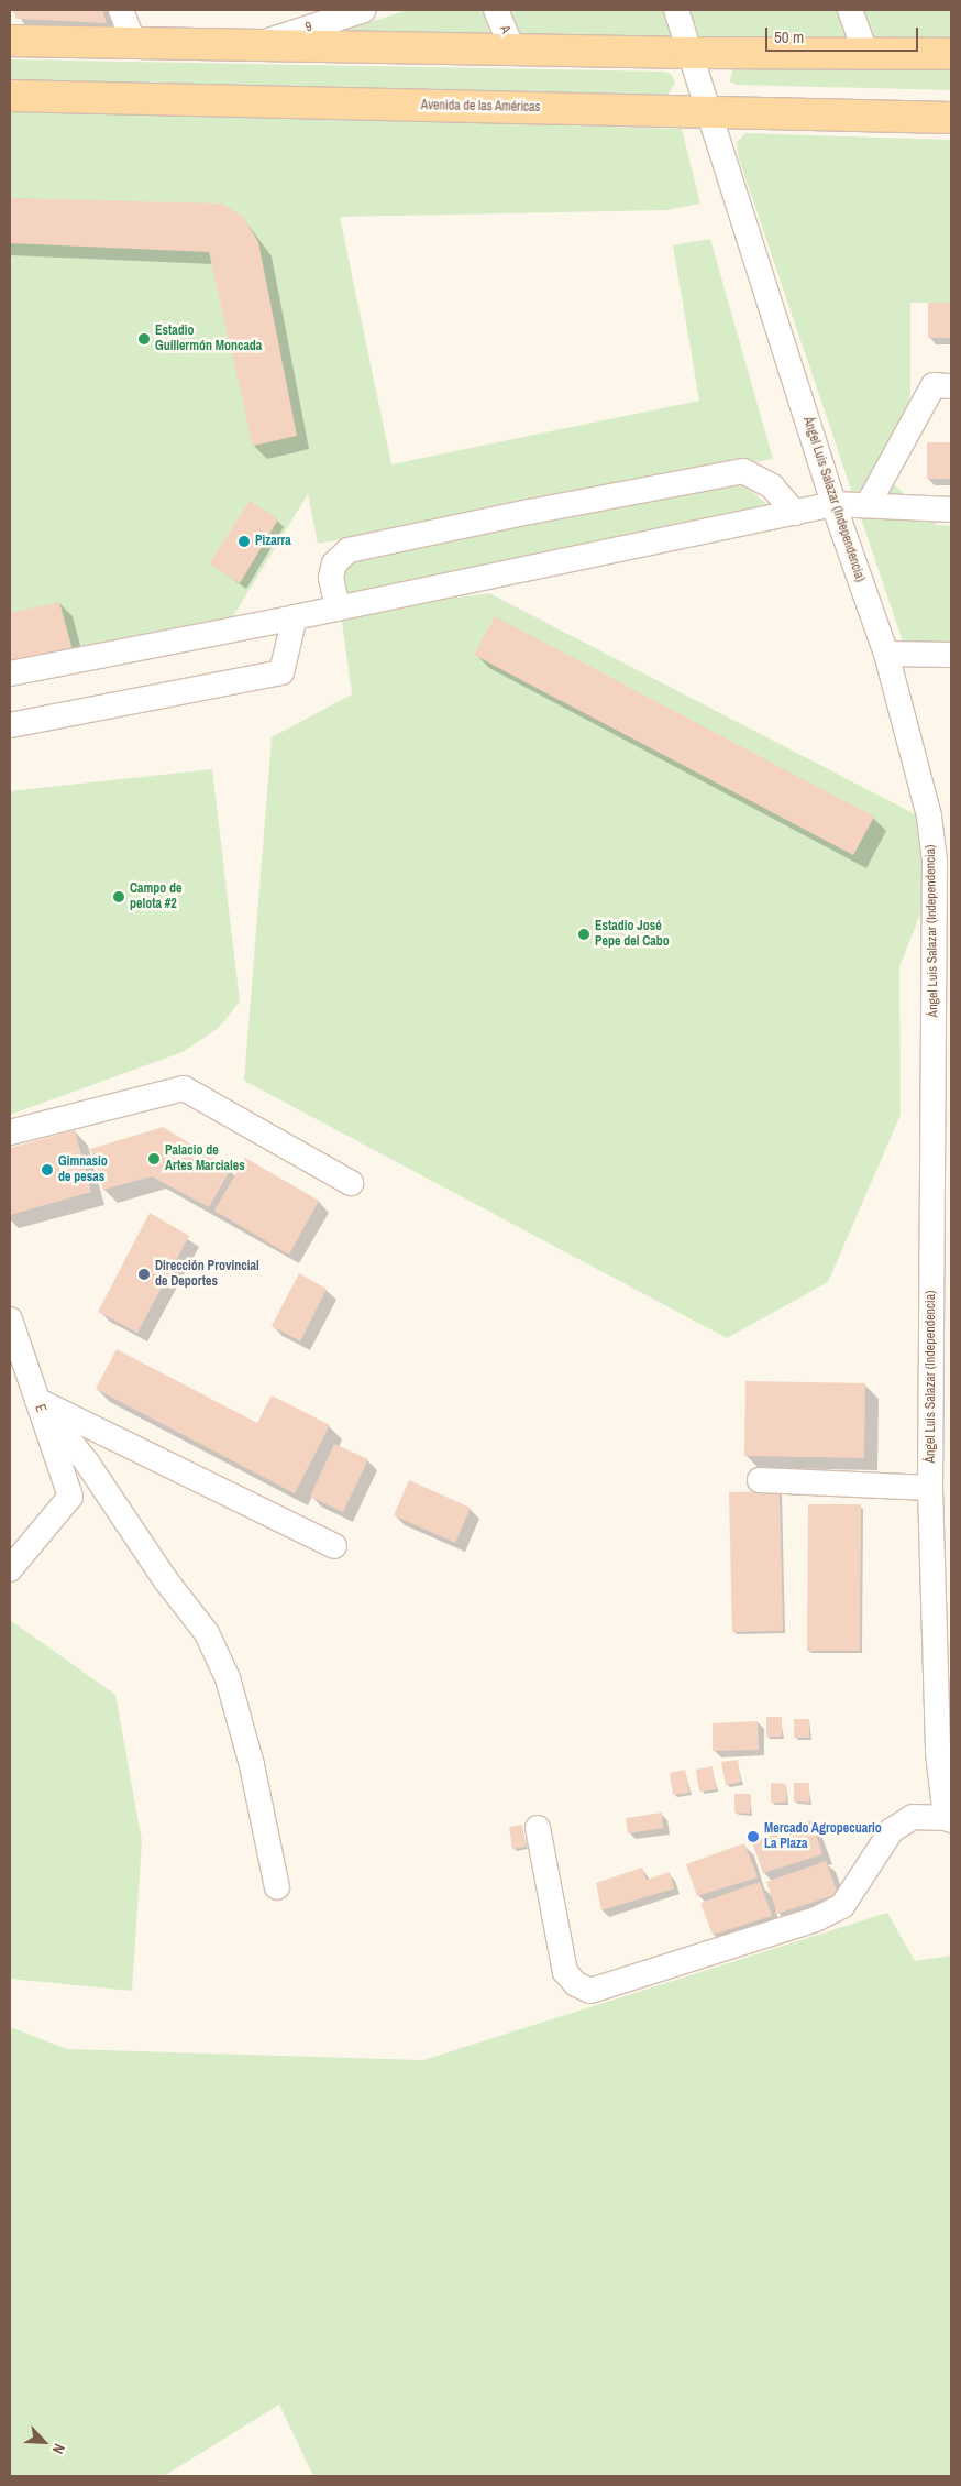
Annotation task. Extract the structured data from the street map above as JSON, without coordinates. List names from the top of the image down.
{
  "streets": {
    "main road": ["Avenida de las Américas"],
    "street": [
      "9",
      "A",
      "Ángel Luis Salazar (Independencia)",
      "E"
    ]
  },
  "crossings": [
    ["Avenida de las Américas", "Ángel Luis Salazar (Independencia)"]
  ],
  "places": [
    "Estadio Guillermón Moncada",
    "Pizarra",
    "Campo de pelota #2",
    "Estadio José Pepe del Cabo",
    "Palacio de Artes Marciales",
    "Gimnasio de pesas",
    "Dirección Provincial de Deportes",
    "Mercado Agropecuario La Plaza"
  ],
  "scale_bar": "50 m",
  "north": "bottom right"
}
